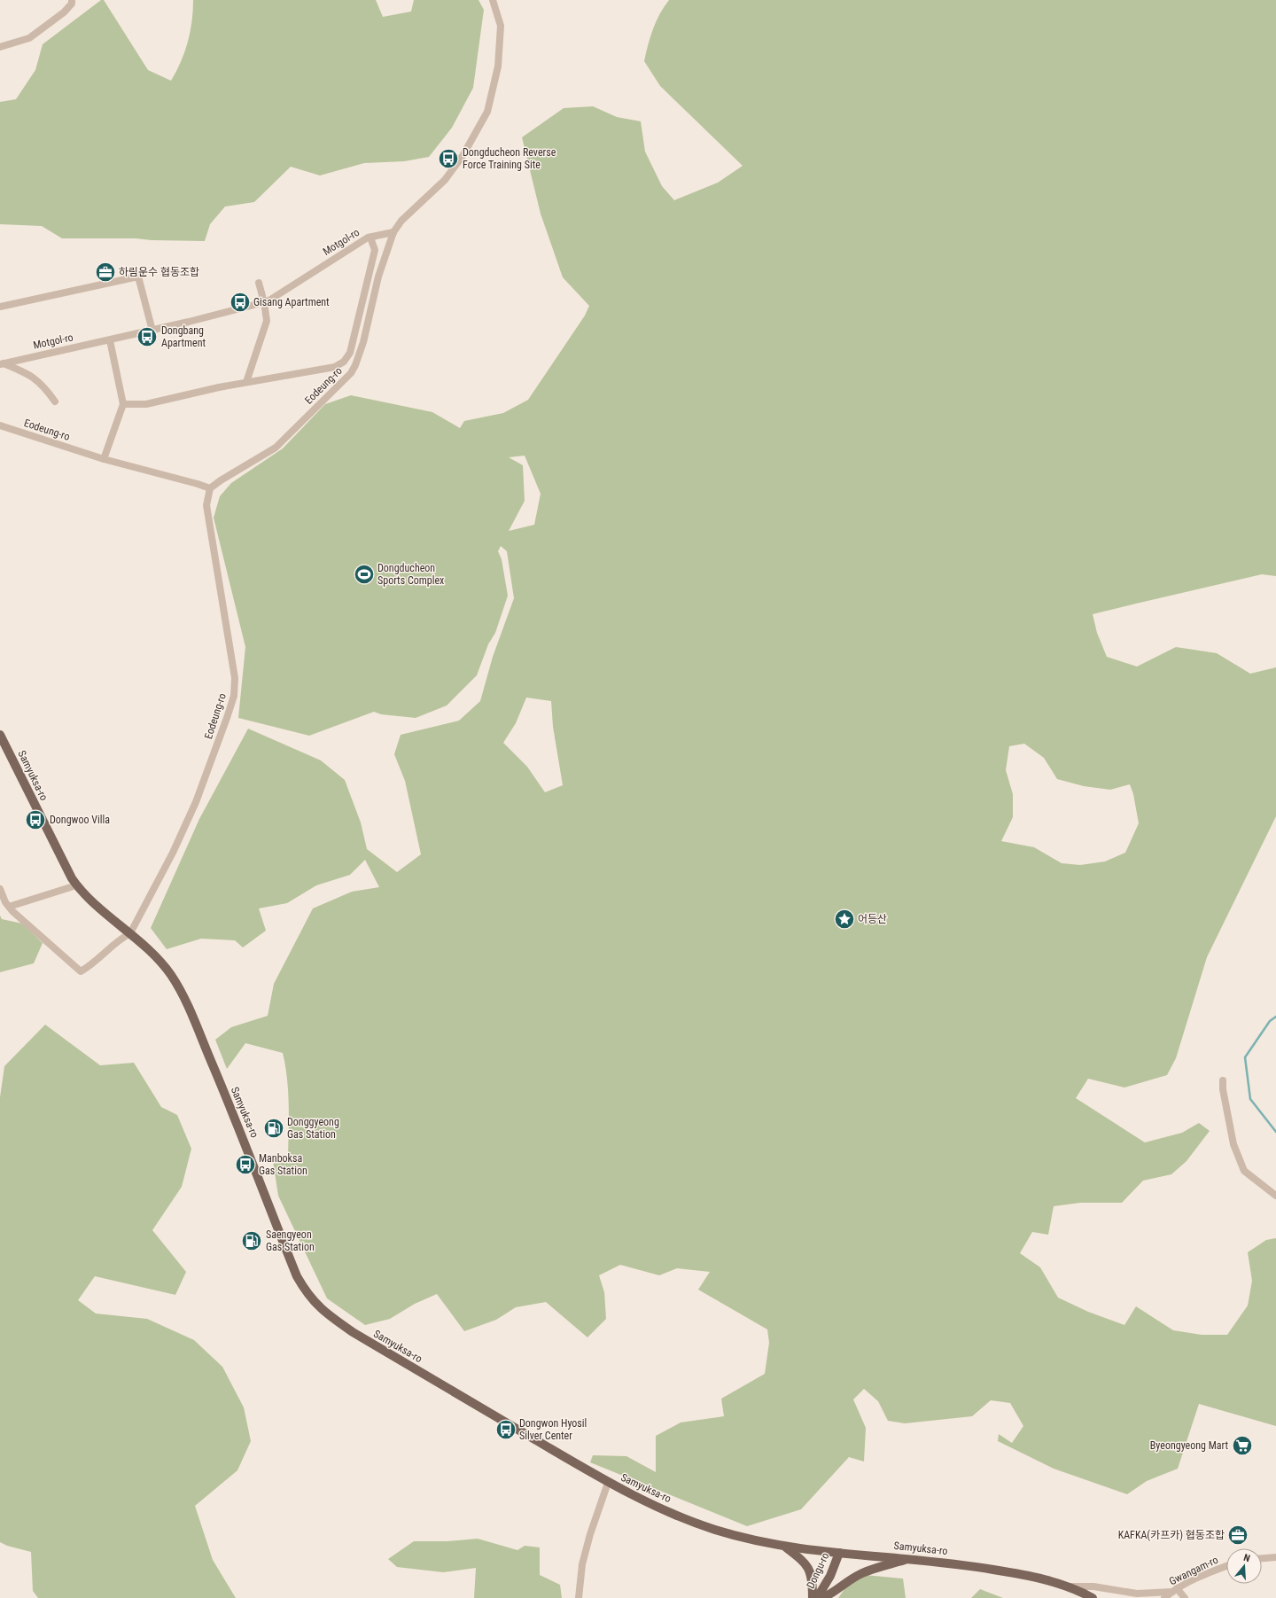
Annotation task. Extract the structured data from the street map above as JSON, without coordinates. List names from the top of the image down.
{
  "streets": {
    "main road": ["Samyuksa-ro", "Dongu-ro"],
    "street": ["Motgol-ro", "Eodeung-ro", "Gwangam-ro"]
  },
  "crossings": [
    ["Motgol-ro", "Eodeung-ro"],
    ["Eodeung-ro", "Samyuksa-ro"],
    ["Samyuksa-ro", "Dongu-ro"]
  ],
  "places": {
    "bus stop": [
      "Dongducheon Reverse Force Training Site",
      "Gisang Apartment",
      "Dongbang Apartment",
      "Dongwoo Villa",
      "Manboksa Gas Station",
      "Dongwon Hyosil Silver Center"
    ],
    "office": ["하림운수 협동조합", "KAFKA(카프카) 협동조합"],
    "sports": ["Dongducheon Sports Complex"],
    "place": ["어등산"],
    "fuel station": ["Donggyeong Gas Station", "Saengyeon Gas Station"],
    "supermarket": ["Byeongyeong Mart"]
  },
  "north": "top"
}
